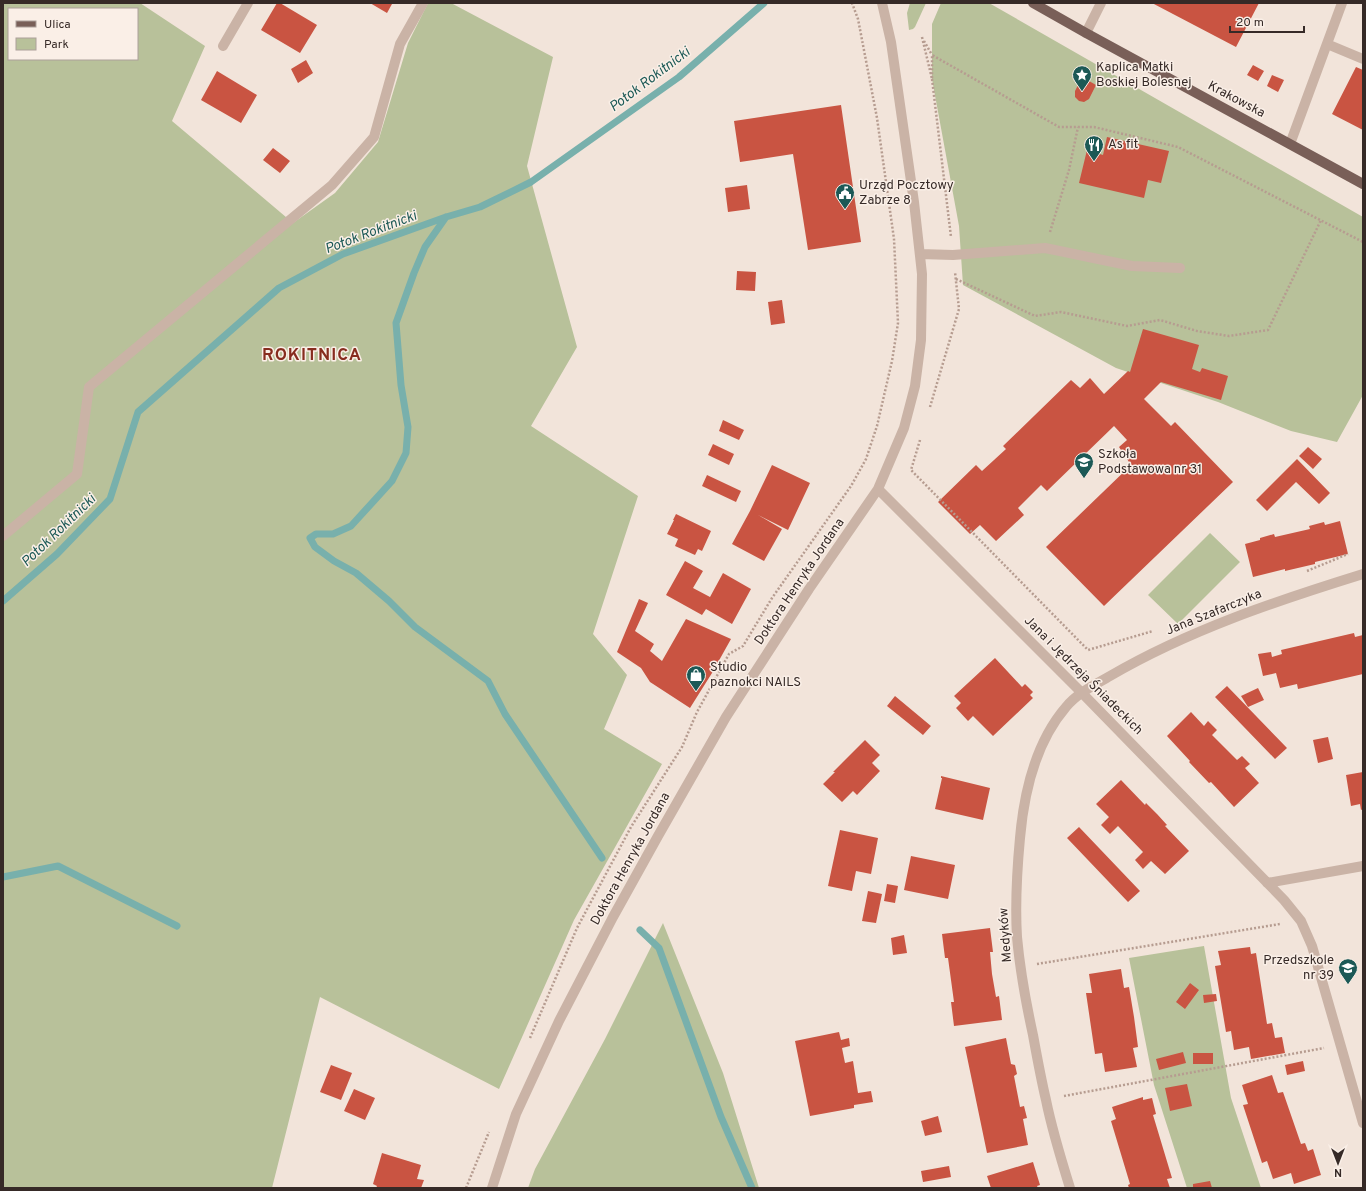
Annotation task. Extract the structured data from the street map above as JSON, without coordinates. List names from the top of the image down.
{
  "streets": {
    "main road": ["Krakowska"],
    "street": [
      "Doktora Henryka Jordana",
      "Jana Szafarczyka",
      "Jana i Jędrzeja Śniadeckich",
      "Medyków"
    ]
  },
  "crossings": [
    ["Doktora Henryka Jordana", "Jana i Jędrzeja Śniadeckich"],
    ["Jana Szafarczyka", "Jana i Jędrzeja Śniadeckich"],
    ["Jana Szafarczyka", "Medyków"],
    ["Jana i Jędrzeja Śniadeckich", "Medyków"]
  ],
  "districts": ["ROKITNICA"],
  "water": ["Potok Rokitnicki"],
  "places": {
    "place": ["Kaplica Matki Boskiej Bolesnej"],
    "restaurant": ["As fit"],
    "public building": ["Urząd Pocztowy Zabrze 8"],
    "school or university": ["Szkoła Podstawowa nr 31", "Przedszkole nr 39"],
    "shop": ["Studio paznokci NAILS"]
  },
  "legend": ["Ulica", "Park"],
  "scale_bar": "20 m",
  "north": "bottom"
}
